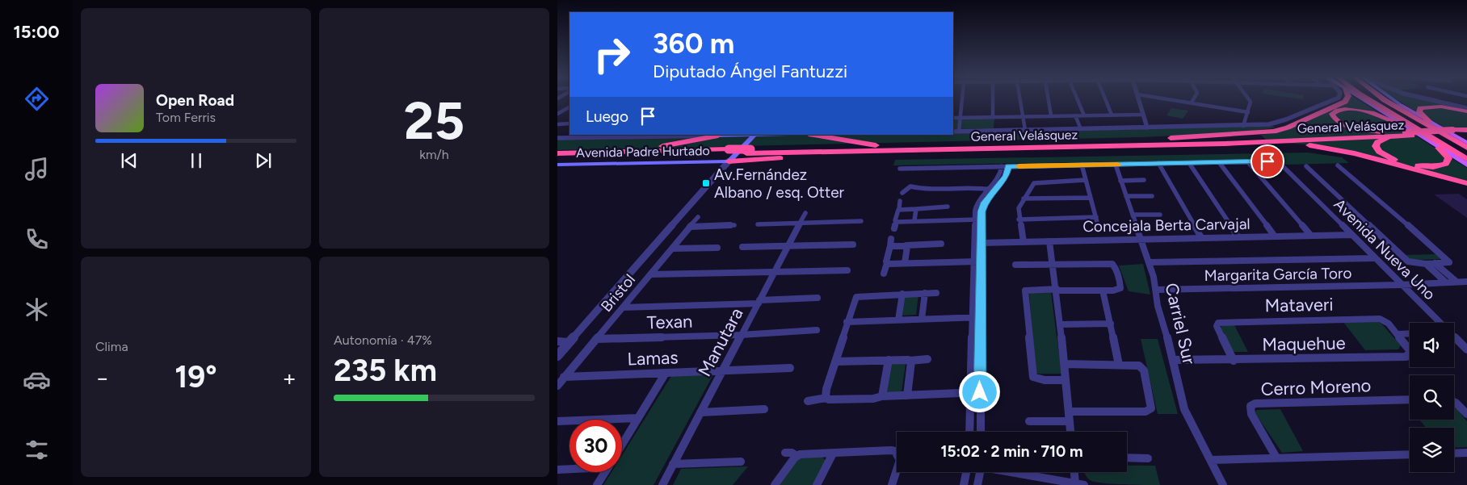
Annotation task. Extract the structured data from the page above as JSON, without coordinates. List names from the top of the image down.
{
  "streets": {
    "highway": ["General Velásquez"],
    "main road": ["Avenida Padre Hurtado"],
    "street": [
      "Concejala Berta Carvajal",
      "Avenida Nueva Uno",
      "Margarita García Toro",
      "Bristol",
      "Mataveri",
      "Texan",
      "Carriel Sur",
      "Manutara",
      "Maquehue",
      "Lamas",
      "Cerro Moreno"
    ]
  },
  "crossings": [
    ["Concejala Berta Carvajal", "Avenida Nueva Uno"],
    ["Concejala Berta Carvajal", "Carriel Sur"],
    ["Avenida Nueva Uno", "Margarita García Toro"],
    ["Margarita García Toro", "Carriel Sur"],
    ["Bristol", "Texan"],
    ["Bristol", "Lamas"],
    ["Mataveri", "Maquehue"],
    ["Texan", "Manutara"],
    ["Carriel Sur", "Maquehue"],
    ["Manutara", "Lamas"]
  ],
  "places": {
    "transit": ["Av.Fernández Albano / esq. Otter"]
  },
  "page": {
    "tabs": "15:00",
    "tile": [
      ["25", "km/h"],
      "Clima",
      ["Autonomía · 47%", "235 km"]
    ],
    "turn": ["360 m", "Diputado Ángel Fantuzzi"],
    "song": ["Open Road", "Tom Ferris"],
    "then": "Luego",
    "heat": ["−", "19°", "+"],
    "limit": "30",
    "trip": "15:02 · 2 min · 710 m"
  }
}
